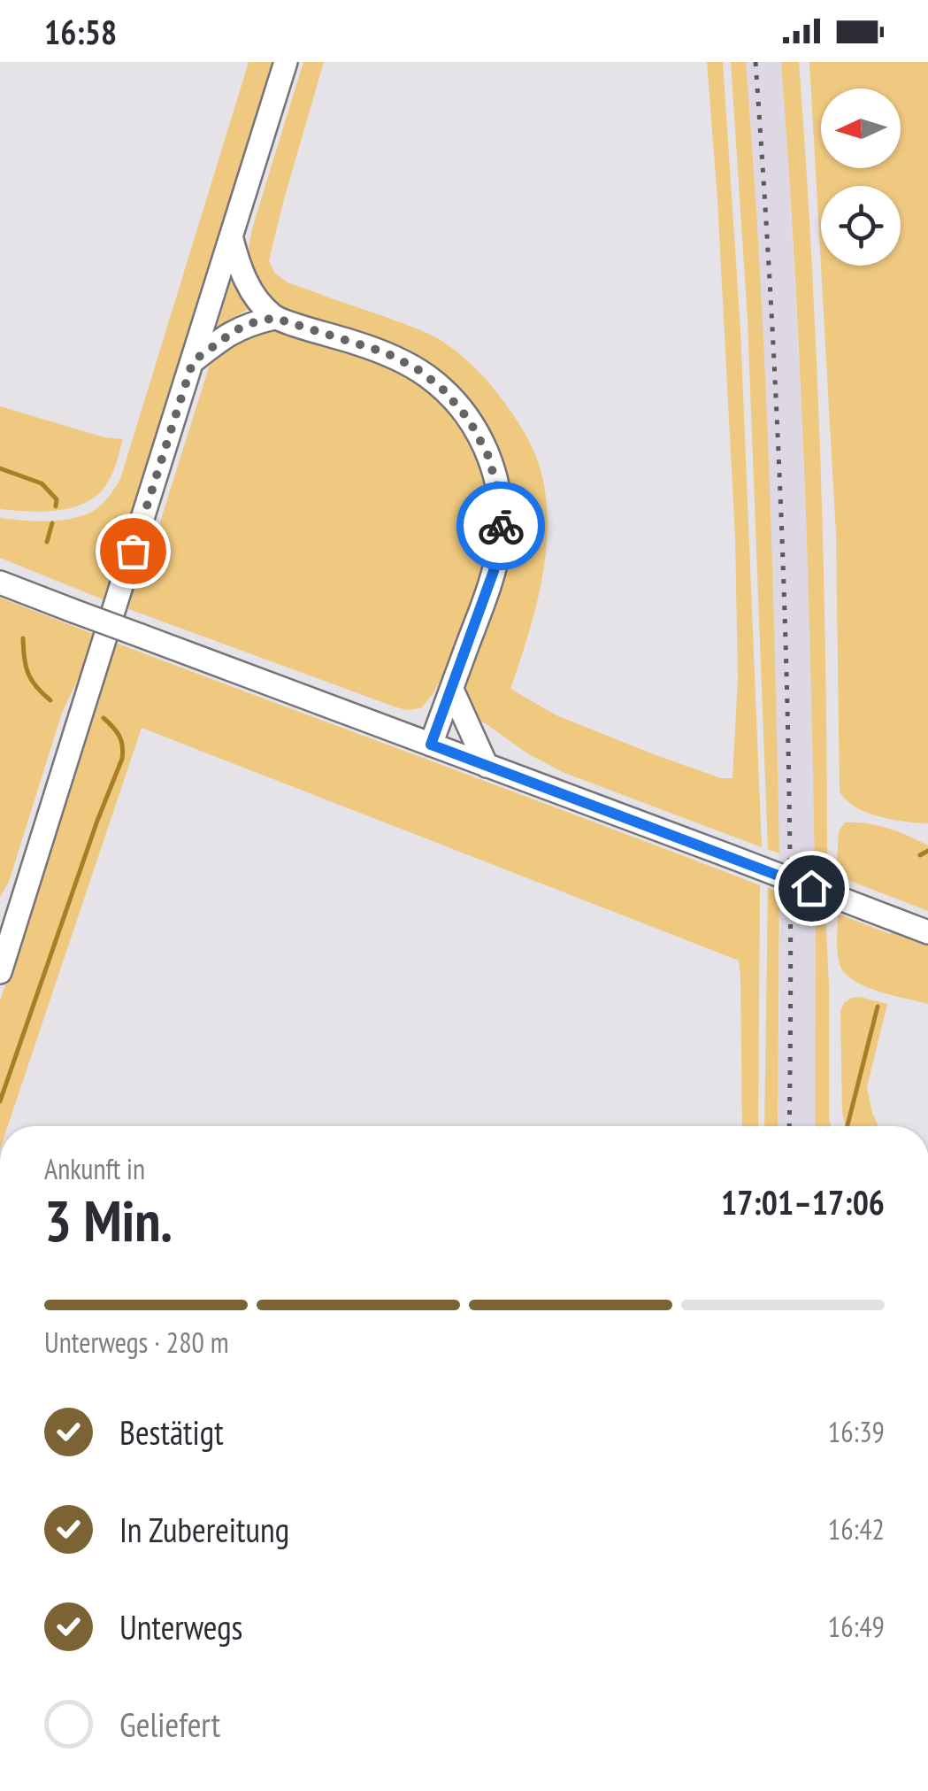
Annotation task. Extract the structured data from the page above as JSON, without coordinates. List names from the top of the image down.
{
  "north": "left",
  "page": {
    "status": "16:58",
    "heading": ["3 Min.", "Ankunft in", "17:01–17:06"],
    "bar": "Unterwegs · 280 m",
    "list": [
      ["Bestätigt", "16:39"],
      ["In Zubereitung", "16:42"],
      ["Unterwegs", "16:49"],
      "Geliefert"
    ]
  }
}
